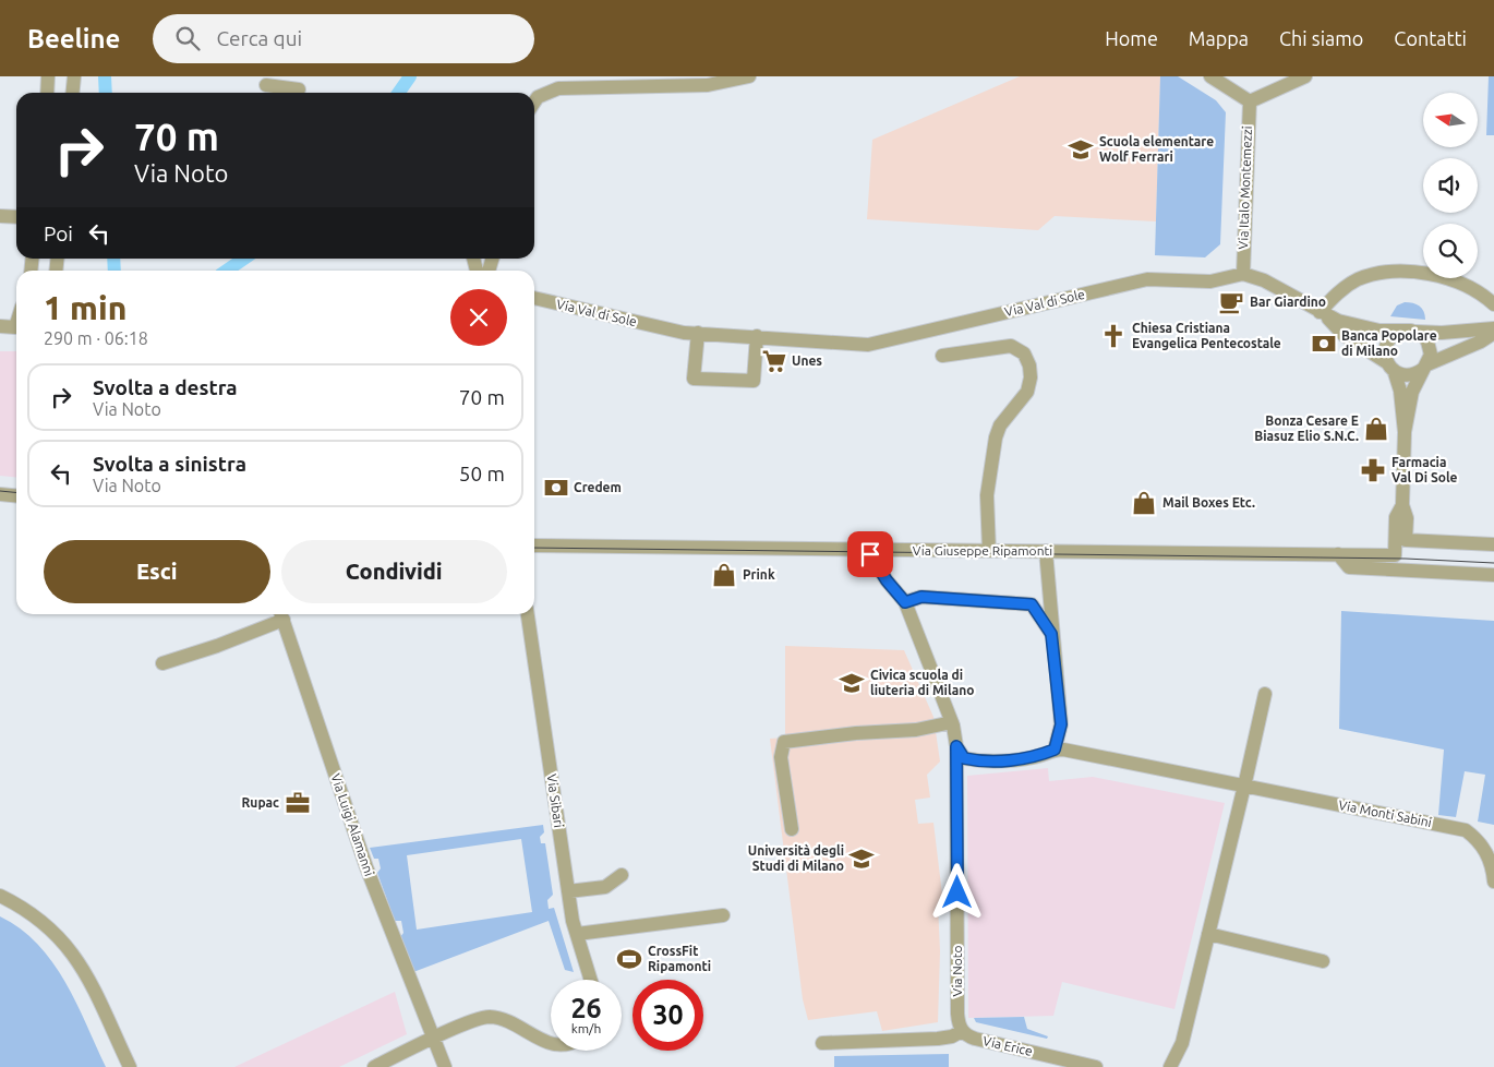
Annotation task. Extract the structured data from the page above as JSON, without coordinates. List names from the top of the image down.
{
  "streets": {
    "street": [
      "Via Italo Montemezzi",
      "Via Val di Sole",
      "Via Giuseppe Ripamonti",
      "Via Sibari",
      "Via Monti Sabini",
      "Via Luigi Alamanni",
      "Via Noto",
      "Via Erice"
    ]
  },
  "crossings": [
    ["Via Italo Montemezzi", "Via Val di Sole"],
    ["Via Giuseppe Ripamonti", "Via Noto"],
    ["Via Noto", "Via Erice"]
  ],
  "places": {
    "school or university": ["Scuola elementare Wolf Ferrari", "Civica scuola di liuteria di Milano", "Università degli Studi di Milano"],
    "cafe": ["Bar Giardino"],
    "church": ["Chiesa Cristiana Evangelica Pentecostale"],
    "bank": ["Banca Popolare di Milano", "Credem"],
    "supermarket": ["Unes"],
    "shop": ["Bonza Cesare E Biasuz Elio S.N.C.", "Mail Boxes Etc.", "Prink"],
    "pharmacy": ["Farmacia Val Di Sole"],
    "office": ["Rupac"],
    "sports": ["CrossFit Ripamonti"]
  },
  "north": "left",
  "page": {
    "header": "Beeline",
    "search": "Cerca qui",
    "nav": [
      "Home",
      "Mappa",
      "Chi siamo",
      "Contatti"
    ],
    "turn": ["70 m", "Via Noto"],
    "then": "Poi",
    "heading": ["1 min", "290 m · 06:18"],
    "list": [
      {
        "name": "Svolta a destra",
        "note": "Via Noto",
        "value": "70 m"
      },
      {
        "name": "Svolta a sinistra",
        "note": "Via Noto",
        "value": "50 m"
      }
    ],
    "buttons": ["Esci", "Condividi"],
    "speed": "26 km/h",
    "limit": "30"
  }
}
